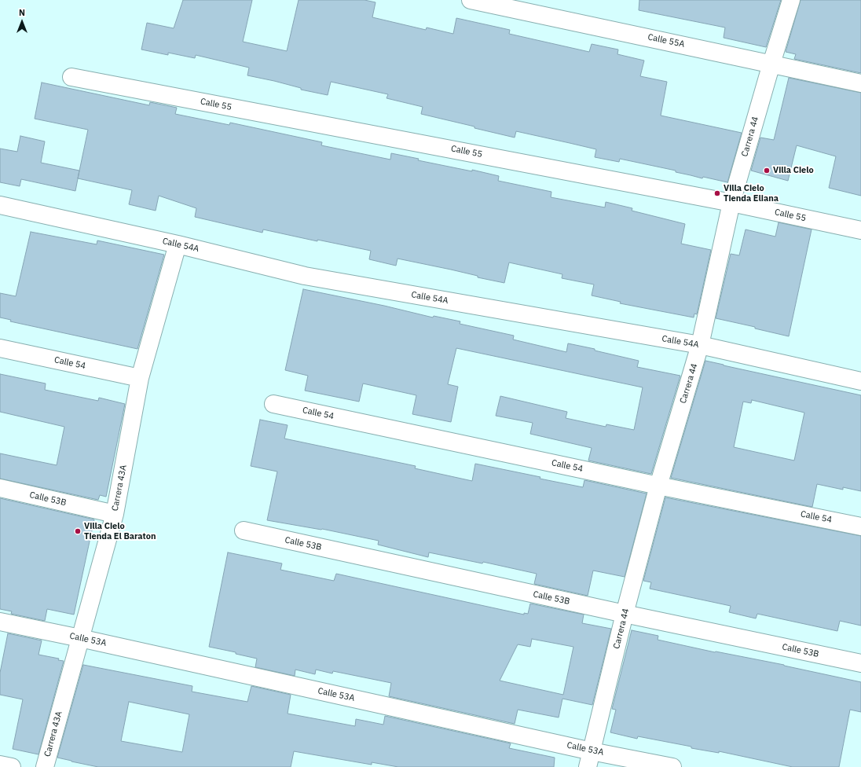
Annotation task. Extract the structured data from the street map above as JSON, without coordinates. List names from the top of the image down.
{
  "streets": {
    "street": [
      "Calle 55A",
      "Calle 55",
      "Carrera 44",
      "Calle 54A",
      "Calle 54",
      "Carrera 43A",
      "Calle 53B",
      "Calle 53A"
    ]
  },
  "crossings": [
    ["Calle 55A", "Carrera 44"],
    ["Calle 55", "Carrera 44"],
    ["Carrera 44", "Calle 54A"],
    ["Carrera 44", "Calle 54"],
    ["Carrera 44", "Calle 53B"],
    ["Carrera 44", "Calle 53A"],
    ["Calle 54A", "Carrera 43A"],
    ["Calle 54", "Carrera 43A"],
    ["Carrera 43A", "Calle 53B"],
    ["Carrera 43A", "Calle 53A"]
  ],
  "places": ["Villa Cielo", "Villa Cielo Tienda Eliana", "Villa Cielo Tienda El Baraton"],
  "north": "top"
}
